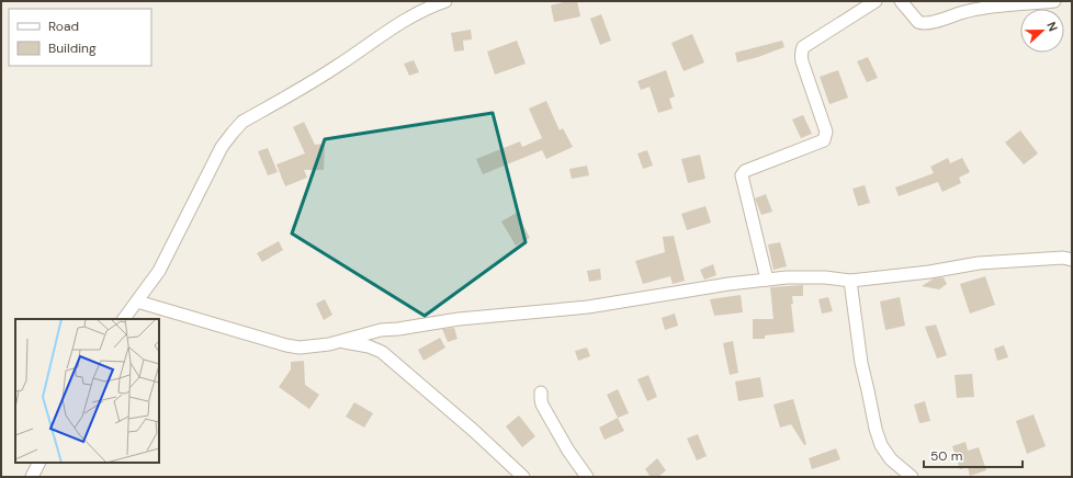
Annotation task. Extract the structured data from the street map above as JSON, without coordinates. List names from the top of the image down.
{
  "legend": ["Road", "Building"],
  "scale_bar": "50 m",
  "north": "right"
}
